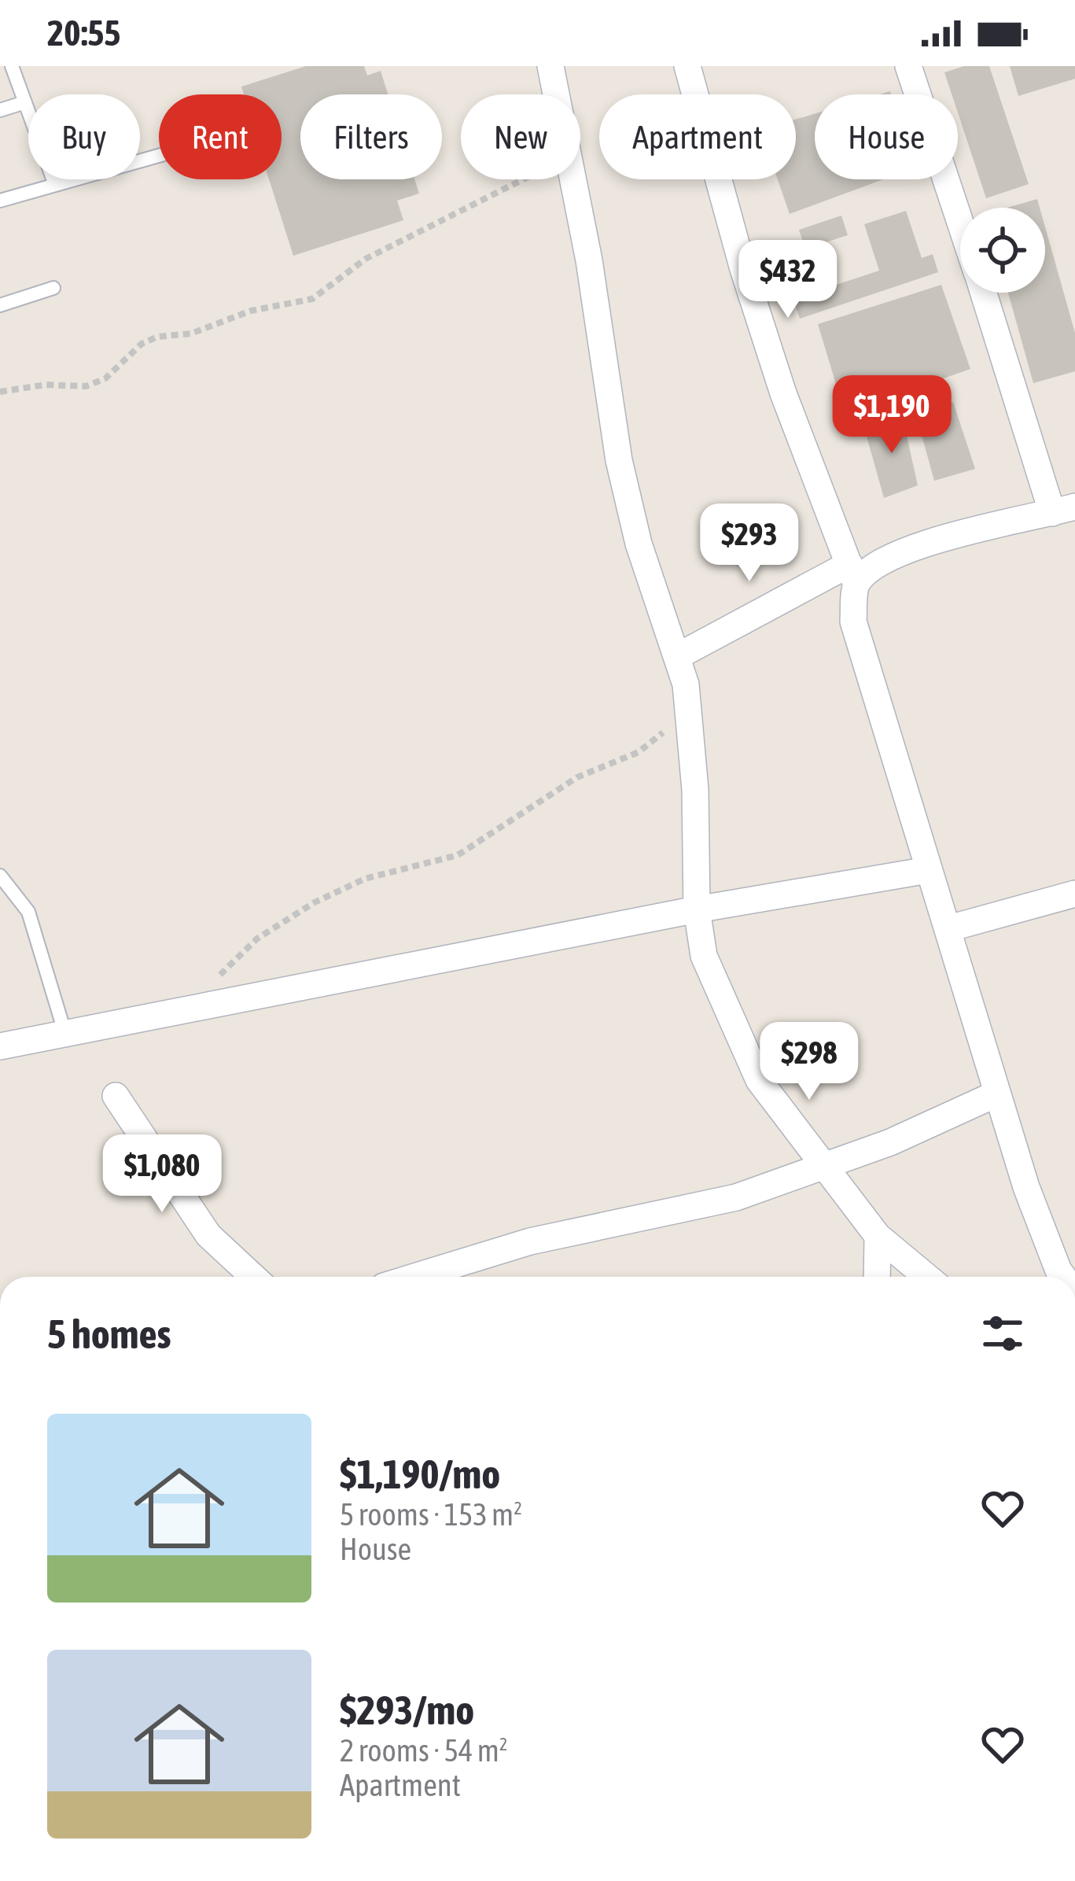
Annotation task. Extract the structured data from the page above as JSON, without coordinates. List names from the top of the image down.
{
  "page": {
    "status": "20:55",
    "chip": [
      "Buy",
      "Rent",
      "Filters",
      "New",
      "Apartment",
      "House"
    ],
    "price": [
      "$432",
      "$1,190",
      "$293",
      "$298",
      "$1,080"
    ],
    "heading": "5 homes",
    "list": [
      {
        "name": "$1,190/mo",
        "note": "5 rooms · 153 m² · House"
      },
      {
        "name": "$293/mo",
        "note": "2 rooms · 54 m² · Apartment"
      }
    ]
  }
}
